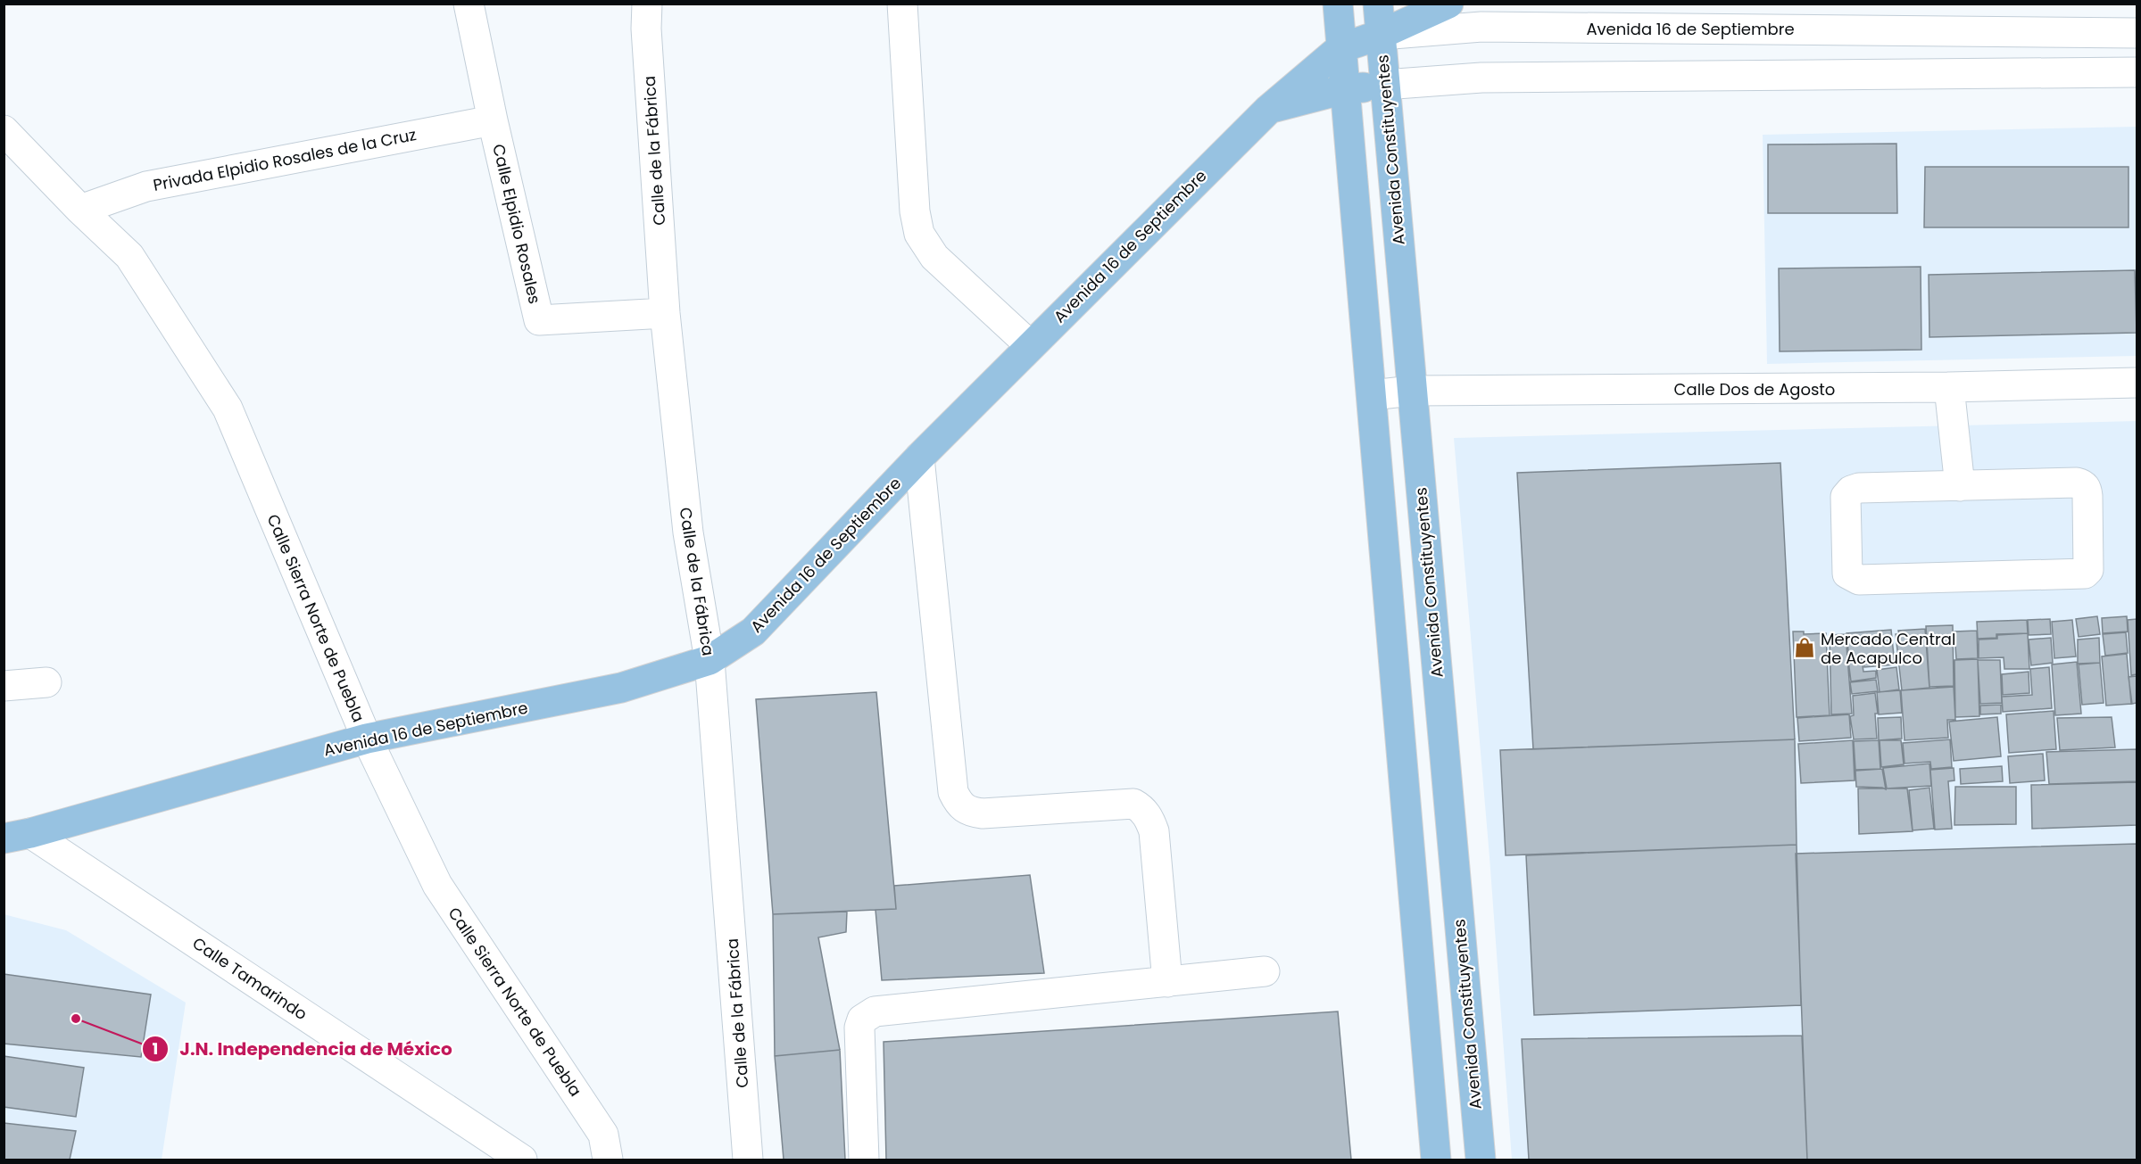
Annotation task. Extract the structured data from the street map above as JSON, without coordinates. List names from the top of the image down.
{
  "streets": {
    "main road": ["Avenida 16 de Septiembre", "Avenida Constituyentes"],
    "street": [
      "Calle de la Fábrica",
      "Privada Elpidio Rosales de la Cruz",
      "Calle Elpidio Rosales",
      "Calle Dos de Agosto",
      "Calle Sierra Norte de Puebla",
      "Calle Tamarindo"
    ]
  },
  "crossings": [
    ["Avenida 16 de Septiembre", "Avenida Constituyentes"],
    ["Avenida 16 de Septiembre", "Calle de la Fábrica"],
    ["Avenida 16 de Septiembre", "Calle Sierra Norte de Puebla"],
    ["Avenida 16 de Septiembre", "Calle Tamarindo"],
    ["Avenida Constituyentes", "Calle Dos de Agosto"],
    ["Calle de la Fábrica", "Calle Elpidio Rosales"],
    ["Privada Elpidio Rosales de la Cruz", "Calle Elpidio Rosales"],
    ["Privada Elpidio Rosales de la Cruz", "Calle Sierra Norte de Puebla"]
  ],
  "places": {
    "shop": ["Mercado Central de Acapulco"],
    "other": ["J.N. Independencia de México"]
  }
}
